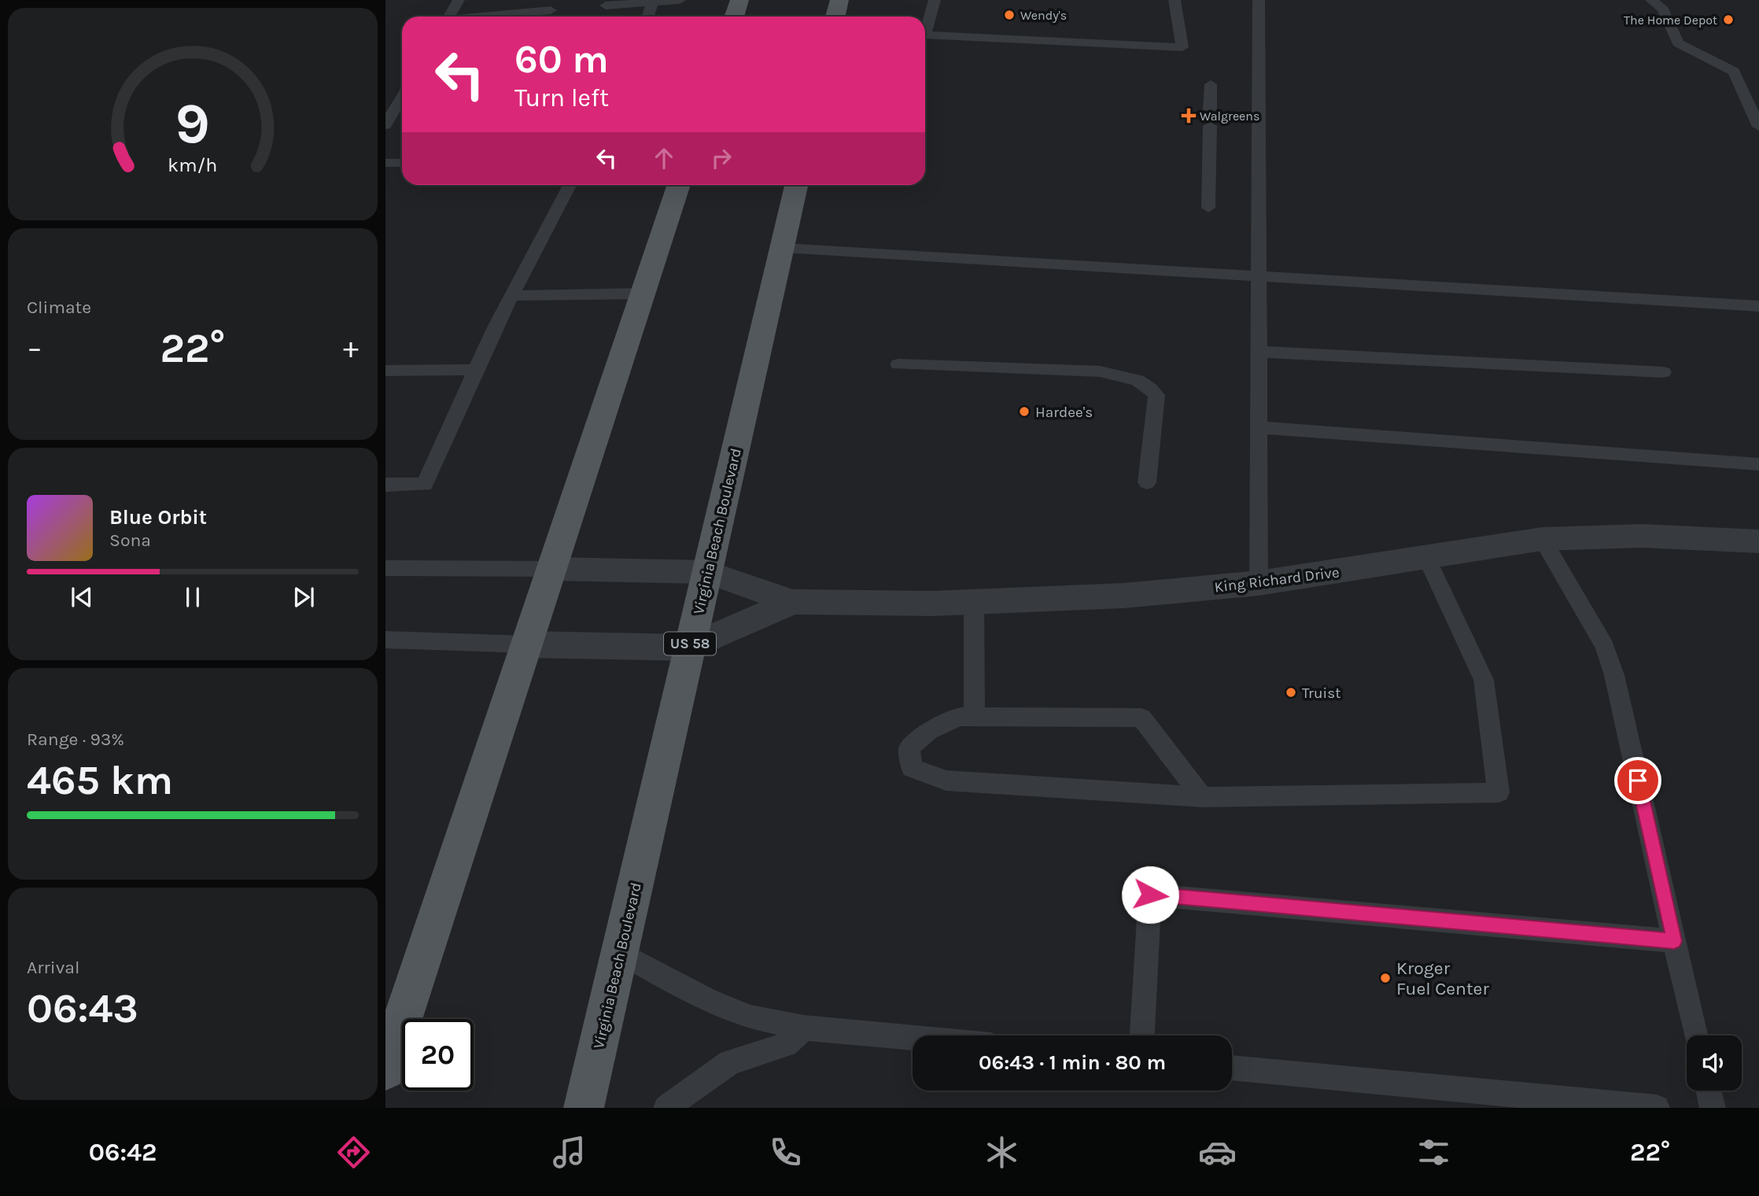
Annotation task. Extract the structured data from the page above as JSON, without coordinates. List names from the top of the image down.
{
  "streets": {
    "main road": ["Virginia Beach Boulevard", "US 58"],
    "street": ["King Richard Drive"]
  },
  "crossings": [
    ["Virginia Beach Boulevard", "King Richard Drive"]
  ],
  "places": {
    "other": [
      "Wendy's",
      "The Home Depot",
      "Hardee's",
      "Truist",
      "Kroger Fuel Center"
    ],
    "health": ["Walgreens"]
  },
  "page": {
    "turn": ["60 m", "Turn left"],
    "tile": [
      "Climate",
      ["Range · 93%", "465 km"],
      ["Arrival", "06:43"]
    ],
    "heat": ["−", "22°", "+"],
    "song": ["Blue Orbit", "Sona"],
    "limit": "20",
    "trip": "06:43 · 1 min · 80 m",
    "tabs": ["06:42", "22°"],
    "gauge": ["9", "km/h"]
  }
}
